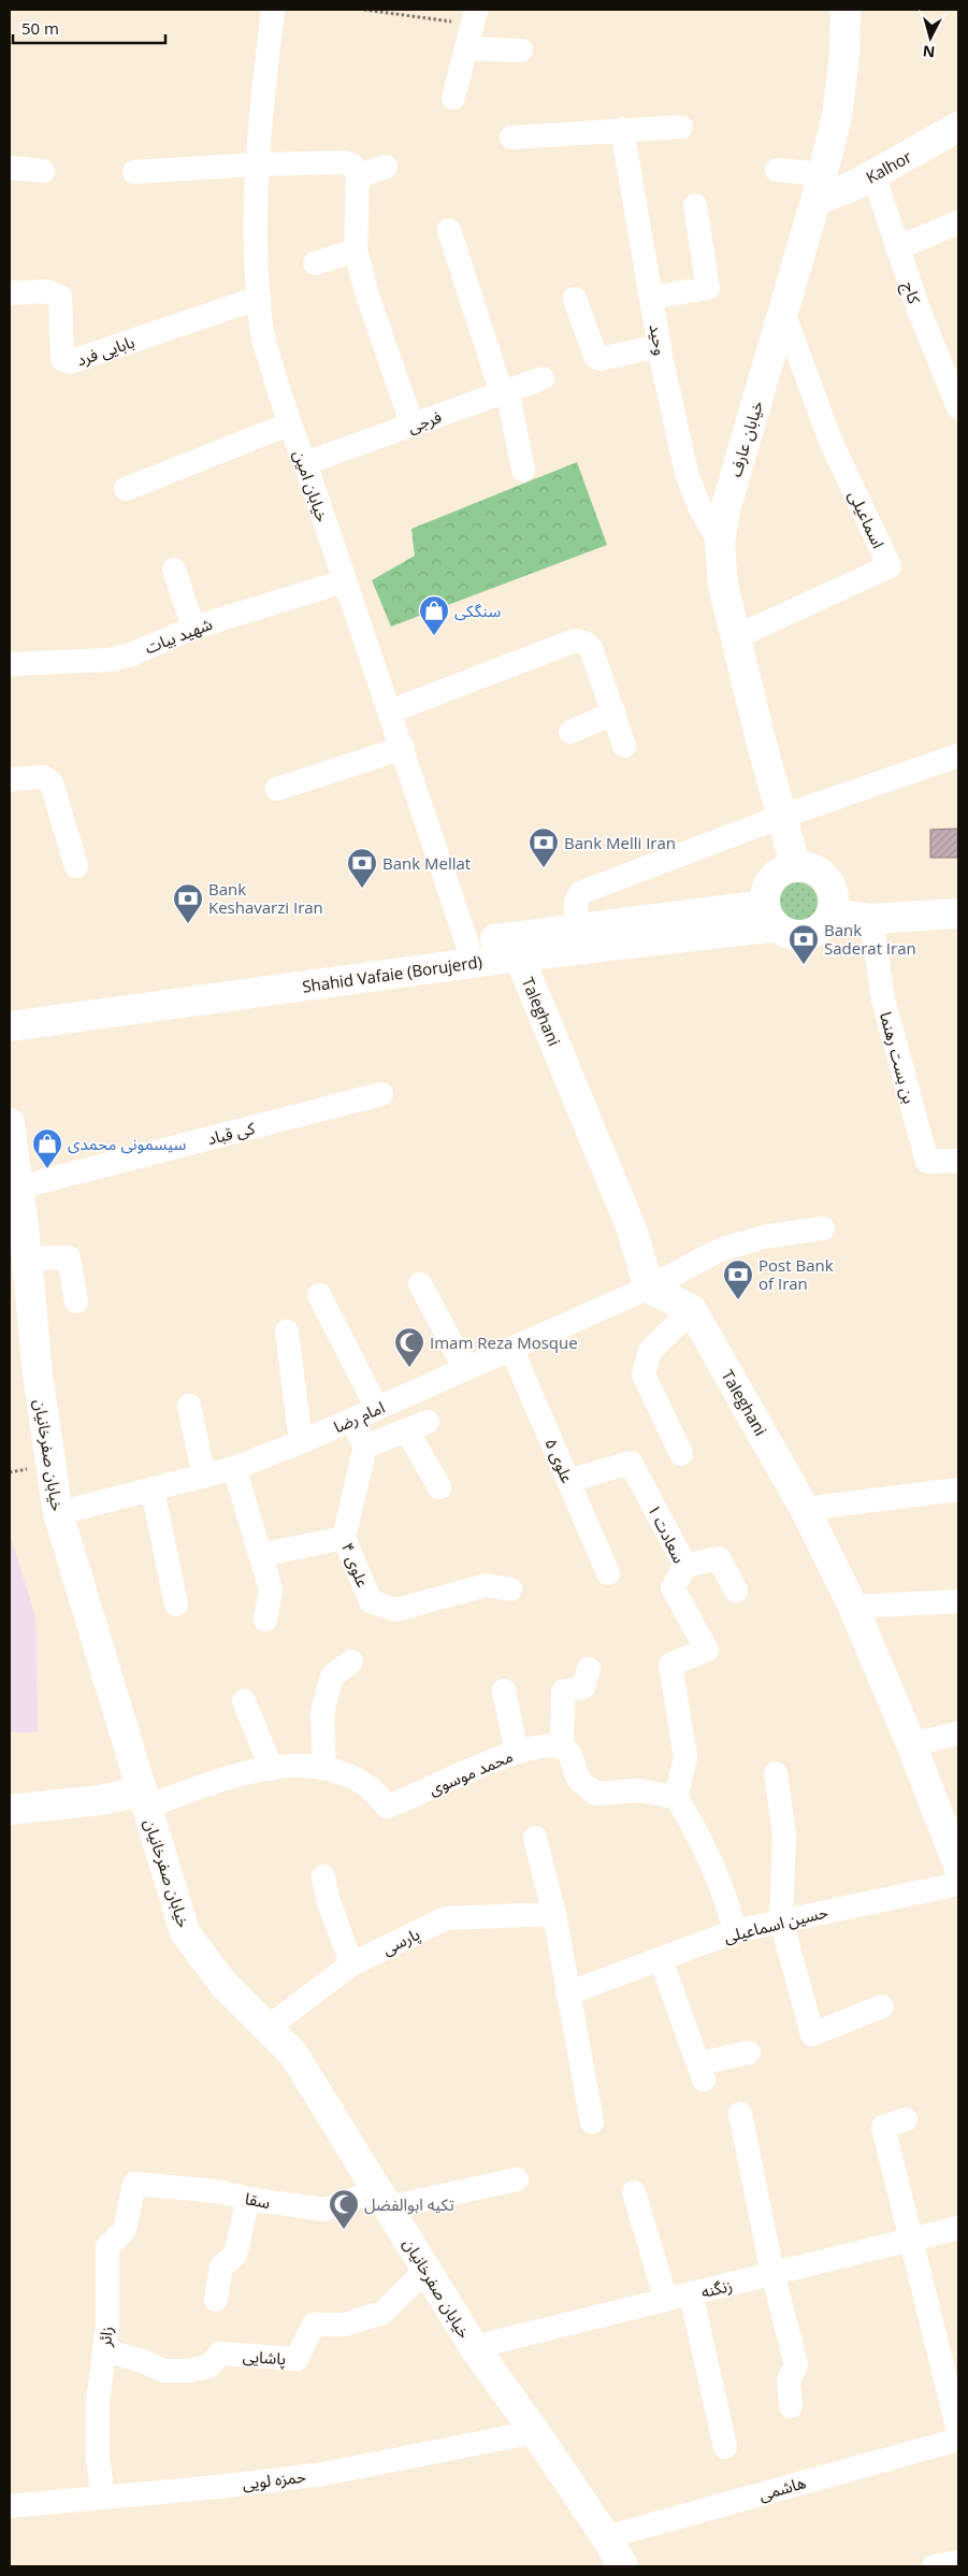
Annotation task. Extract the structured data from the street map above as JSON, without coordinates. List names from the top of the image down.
{
  "streets": {
    "main road": [
      "Kalhor",
      "خیابان عارف",
      "Shahid Vafaie (Borujerd)",
      "Taleghani",
      "خیابان صفرخانیان"
    ],
    "street": [
      "کاج",
      "وحید",
      "بابایی فرد",
      "فرجی",
      "خیابان امین",
      "اسماعیلی",
      "شهید بیات",
      "بن بست رهنما",
      "کی قباد",
      "امام رضا",
      "علوی ۵",
      "سعادت ۱",
      "علوی ۴",
      "محمد موسوی",
      "حسین اسماعیلی",
      "پارسی",
      "سقا",
      "زنگنه",
      "زائر",
      "پاشایی",
      "حمزه لویی",
      "هاشمی"
    ]
  },
  "crossings": [
    ["Kalhor", "کاج"],
    ["Kalhor", "خیابان عارف"],
    ["وحید", "خیابان عارف"],
    ["بابایی فرد", "خیابان امین"],
    ["فرجی", "خیابان امین"],
    ["خیابان عارف", "اسماعیلی"],
    ["خیابان عارف", "Shahid Vafaie (Borujerd)"],
    ["خیابان امین", "شهید بیات"],
    ["خیابان امین", "Shahid Vafaie (Borujerd)"],
    ["Shahid Vafaie (Borujerd)", "Taleghani"],
    ["Taleghani", "امام رضا"],
    ["کی قباد", "خیابان صفرخانیان"],
    ["امام رضا", "خیابان صفرخانیان"],
    ["امام رضا", "علوی ۵"],
    ["خیابان صفرخانیان", "محمد موسوی"],
    ["خیابان صفرخانیان", "پارسی"],
    ["خیابان صفرخانیان", "سقا"],
    ["خیابان صفرخانیان", "زنگنه"],
    ["خیابان صفرخانیان", "پاشایی"],
    ["خیابان صفرخانیان", "حمزه لویی"],
    ["خیابان صفرخانیان", "هاشمی"],
    ["علوی ۵", "سعادت ۱"],
    ["سقا", "زائر"],
    ["زائر", "پاشایی"],
    ["زائر", "حمزه لویی"]
  ],
  "places": {
    "shop": ["سنگکی", "سیسمونی محمدی"],
    "bank": [
      "Bank Melli Iran",
      "Bank Mellat",
      "Bank Keshavarzi Iran",
      "Bank Saderat Iran",
      "Post Bank of Iran"
    ],
    "mosque": ["Imam Reza Mosque", "تکیه ابوالفضل"]
  },
  "scale_bar": "50 m",
  "north": "bottom"
}
